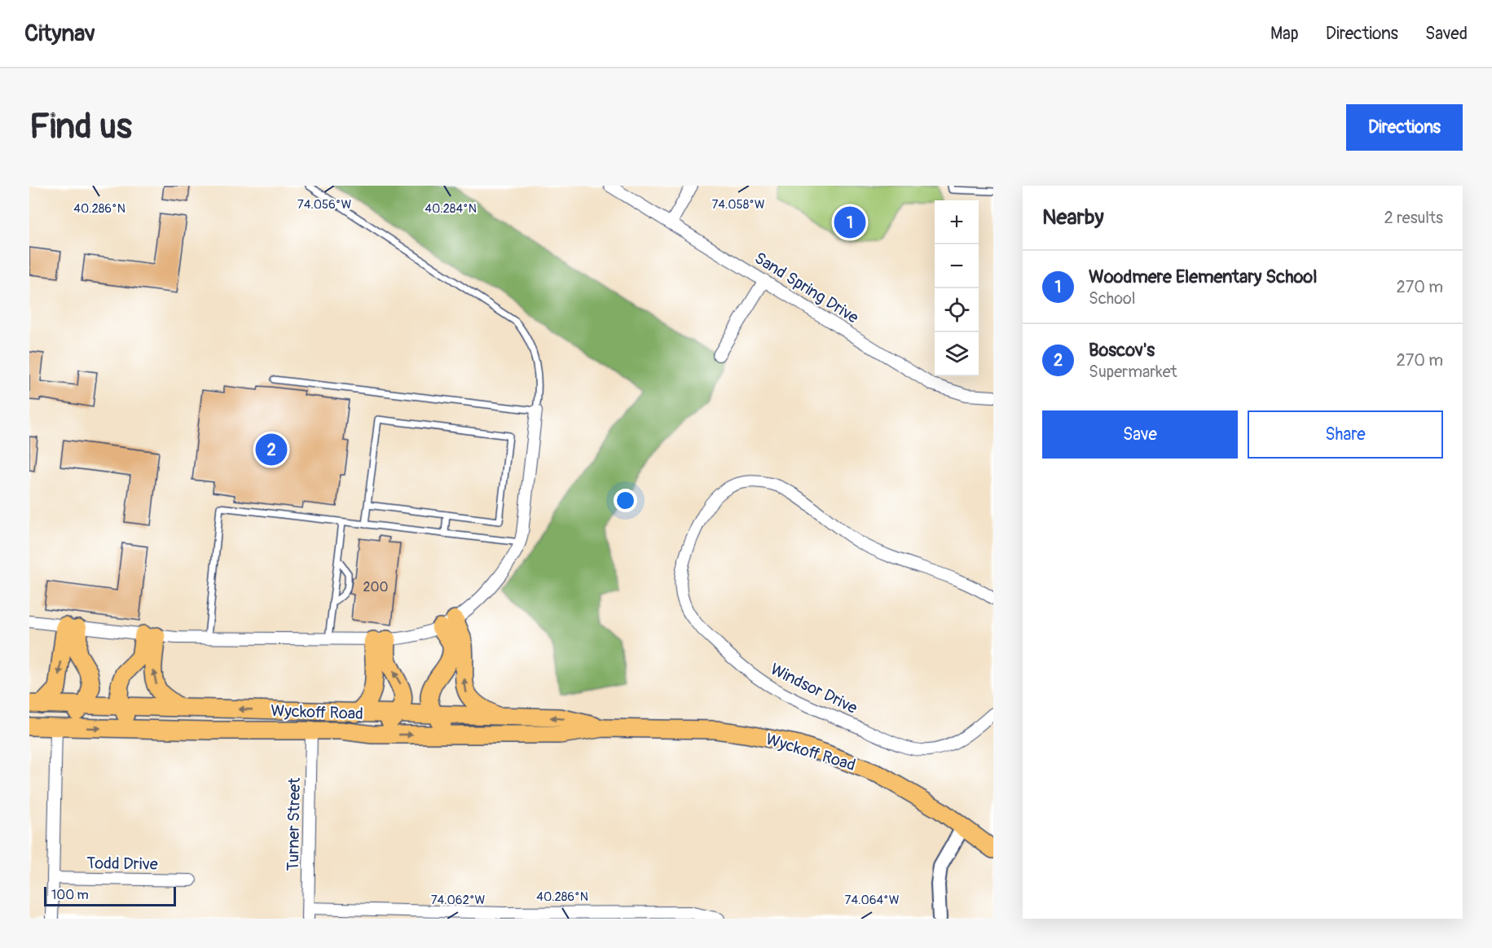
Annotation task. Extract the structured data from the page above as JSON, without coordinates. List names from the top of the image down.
{
  "streets": {
    "main road": ["Wyckoff Road"],
    "street": [
      "Sand Spring Drive",
      "Windsor Drive",
      "Turner Street",
      "Todd Drive"
    ]
  },
  "crossings": [
    ["Wyckoff Road", "Turner Street"]
  ],
  "house_numbers": ["200"],
  "scale_bar": "100 m",
  "page": {
    "header": "Citynav",
    "nav": ["Map", "Directions", "Saved"],
    "buttons": [
      "Directions",
      ["Save", "Share"]
    ],
    "title": "Find us",
    "heading": ["Nearby", "2 results"],
    "map_buttons": ["+", "−"],
    "pins": ["1", "2"],
    "list": [
      {
        "mark": "1",
        "name": "Woodmere Elementary School",
        "note": "School",
        "value": "270 m"
      },
      {
        "mark": "2",
        "name": "Boscov's",
        "note": "Supermarket",
        "value": "270 m"
      }
    ],
    "scale": "100 m"
  },
  "coordinates": [
    "74.056°W",
    "74.058°W",
    "40.286°N",
    "40.284°N",
    "74.062°W",
    "74.064°W"
  ]
}
